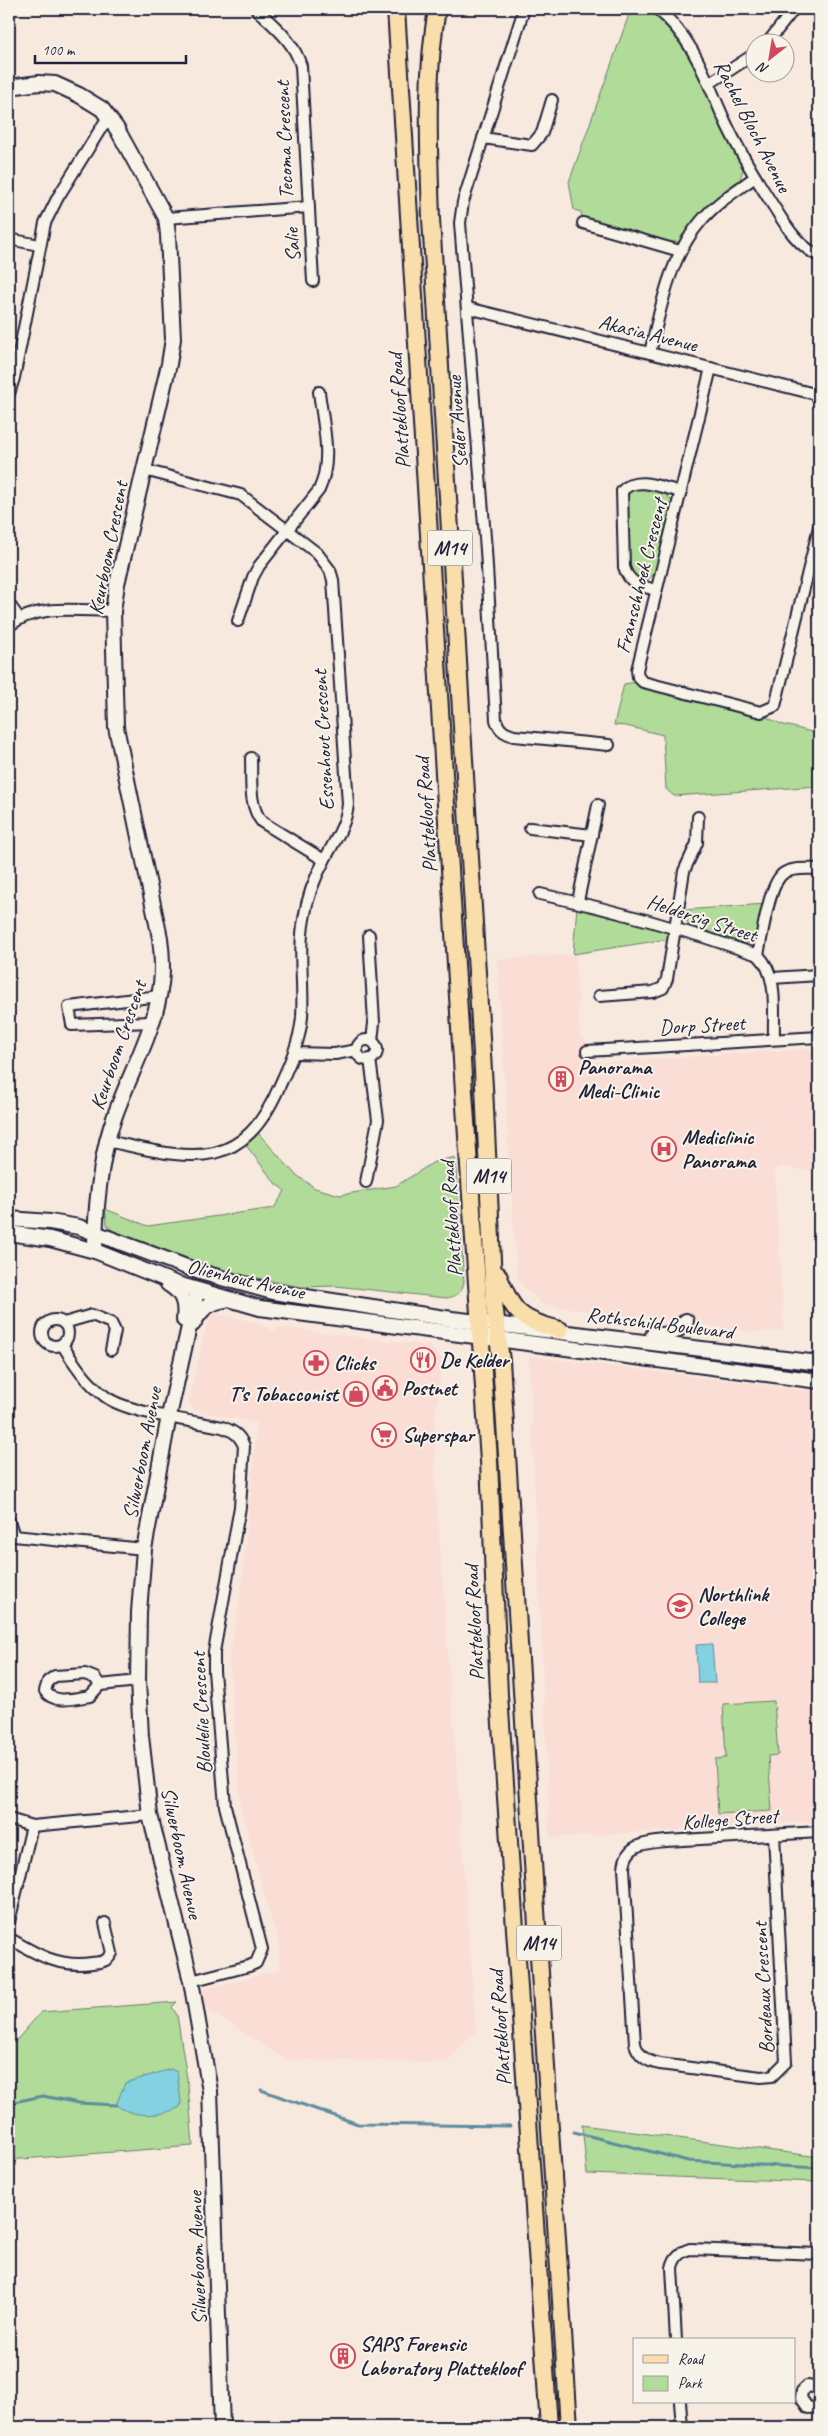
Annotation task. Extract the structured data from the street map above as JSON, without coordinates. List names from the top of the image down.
{
  "streets": {
    "main road": ["Plattekloof Road", "M14"],
    "street": [
      "Rachel Bloch Avenue",
      "Tecoma Crescent",
      "Salie",
      "Akasia Avenue",
      "Seder Avenue",
      "Keurboom Crescent",
      "Franschhoek Crescent",
      "Essenhout Crescent",
      "Heldersig Street",
      "Dorp Street",
      "Olienhout Avenue",
      "Rothschild Boulevard",
      "Silwerboom Avenue",
      "Bloulelie Crescent",
      "Kollege Street",
      "Bordeaux Crescent"
    ]
  },
  "crossings": [
    ["Tecoma Crescent", "Salie"],
    ["Tecoma Crescent", "Keurboom Crescent"],
    ["Akasia Avenue", "Seder Avenue"],
    ["Akasia Avenue", "Franschhoek Crescent"],
    ["Plattekloof Road", "Olienhout Avenue"],
    ["Plattekloof Road", "Rothschild Boulevard"],
    ["Keurboom Crescent", "Essenhout Crescent"],
    ["Keurboom Crescent", "Olienhout Avenue"],
    ["Heldersig Street", "Dorp Street"],
    ["Olienhout Avenue", "Silwerboom Avenue"],
    ["Silwerboom Avenue", "Bloulelie Crescent"],
    ["Kollege Street", "Bordeaux Crescent"]
  ],
  "places": {
    "building": ["Panorama Medi-Clinic", "SAPS Forensic Laboratory Plattekloof"],
    "hospital": ["Mediclinic Panorama"],
    "restaurant": ["De Kelder"],
    "pharmacy": ["Clicks"],
    "public building": ["Postnet"],
    "shop": ["T's Tobacconist"],
    "supermarket": ["Superspar"],
    "school or university": ["Northlink College"]
  },
  "legend": ["Road", "Park"],
  "scale_bar": "100 m",
  "north": "bottom left"
}
